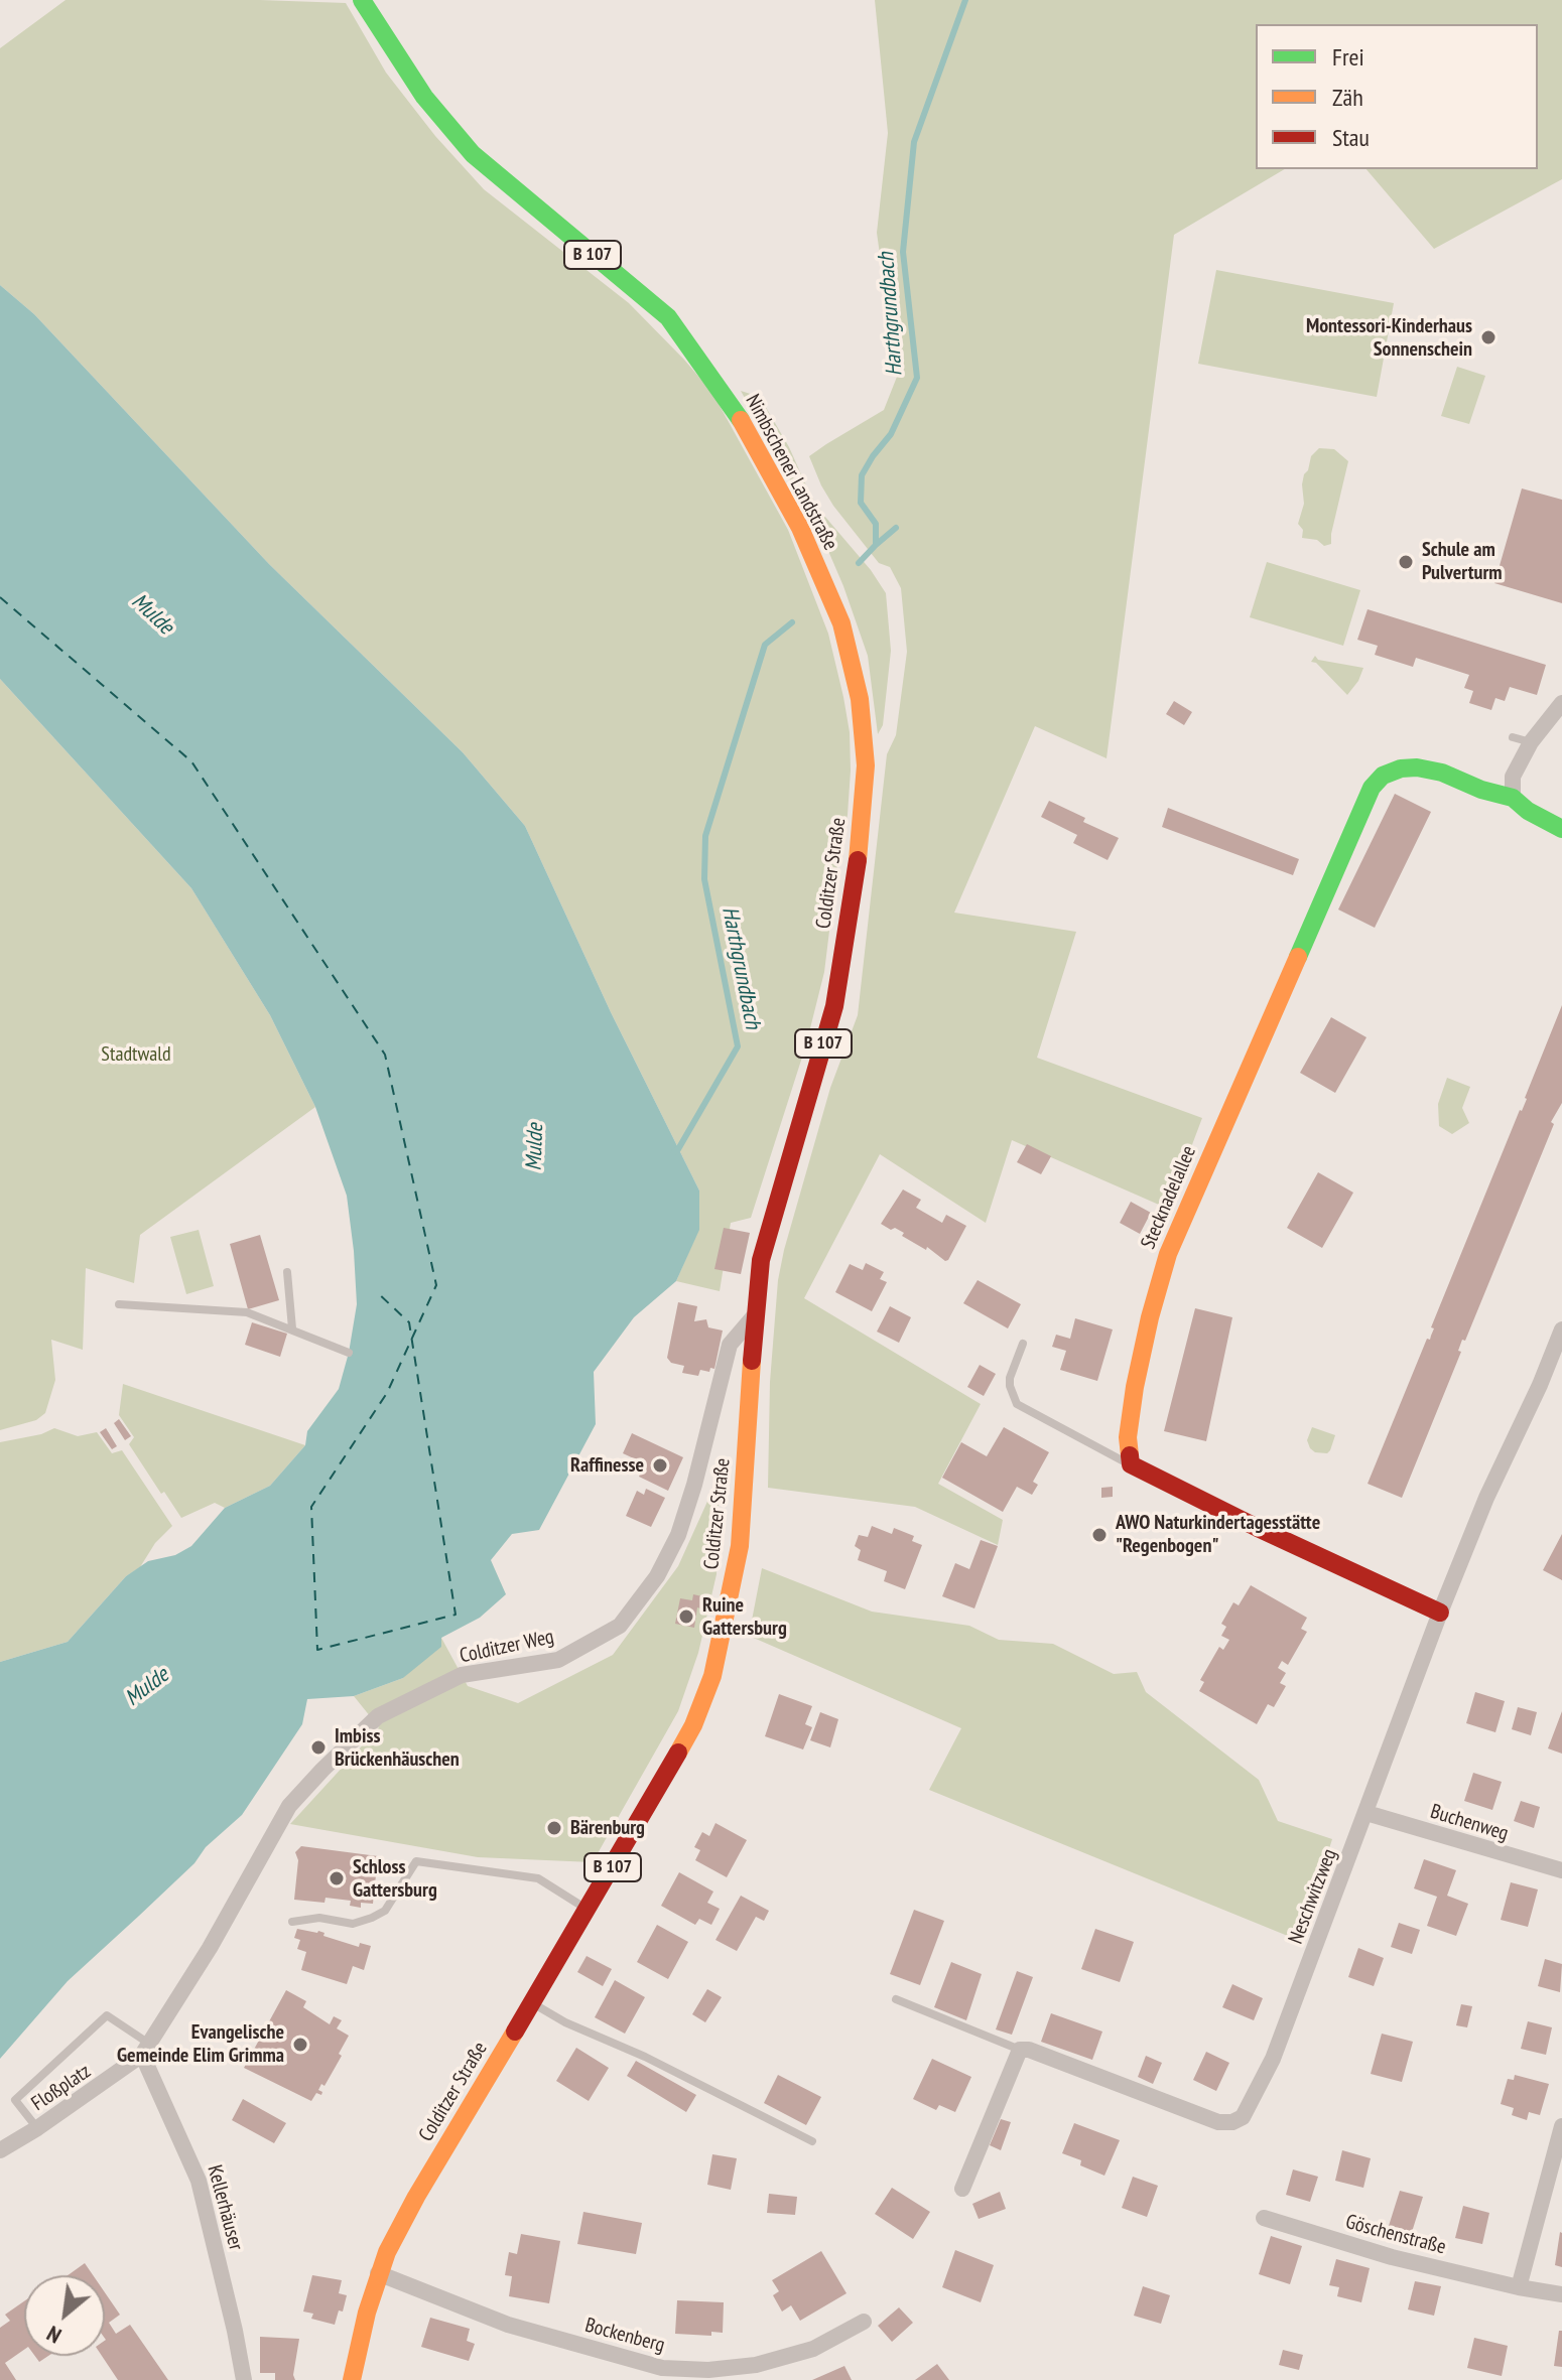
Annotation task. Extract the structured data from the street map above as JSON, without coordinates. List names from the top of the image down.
{
  "streets": {
    "main road": [
      "B 107",
      "Nimbschener Landstraße",
      "Colditzer Straße",
      "Stecknadelallee"
    ],
    "street": [
      "Colditzer Weg",
      "Buchenweg",
      "Neschwitzweg",
      "Floßplatz",
      "Kellerhäuser",
      "Göschenstraße",
      "Bockenberg"
    ]
  },
  "crossings": [
    ["Nimbschener Landstraße", "Colditzer Straße"],
    ["Colditzer Straße", "Colditzer Weg"],
    ["Colditzer Straße", "Bockenberg"],
    ["Colditzer Weg", "Floßplatz"],
    ["Colditzer Weg", "Kellerhäuser"],
    ["Buchenweg", "Neschwitzweg"],
    ["Floßplatz", "Kellerhäuser"]
  ],
  "water": ["Harthgrundbach", "Mulde"],
  "parks": ["Stadtwald"],
  "places": [
    "Montessori-Kinderhaus Sonnenschein",
    "Schule am Pulverturm",
    "Raffinesse",
    "AWO Naturkindertagesstätte \"Regenbogen\"",
    "Ruine Gattersburg",
    "Imbiss Brückenhäuschen",
    "Bärenburg",
    "Schloss Gattersburg",
    "Evangelische Gemeinde Elim Grimma"
  ],
  "legend": ["Frei", "Zäh", "Stau"],
  "north": "bottom left"
}
